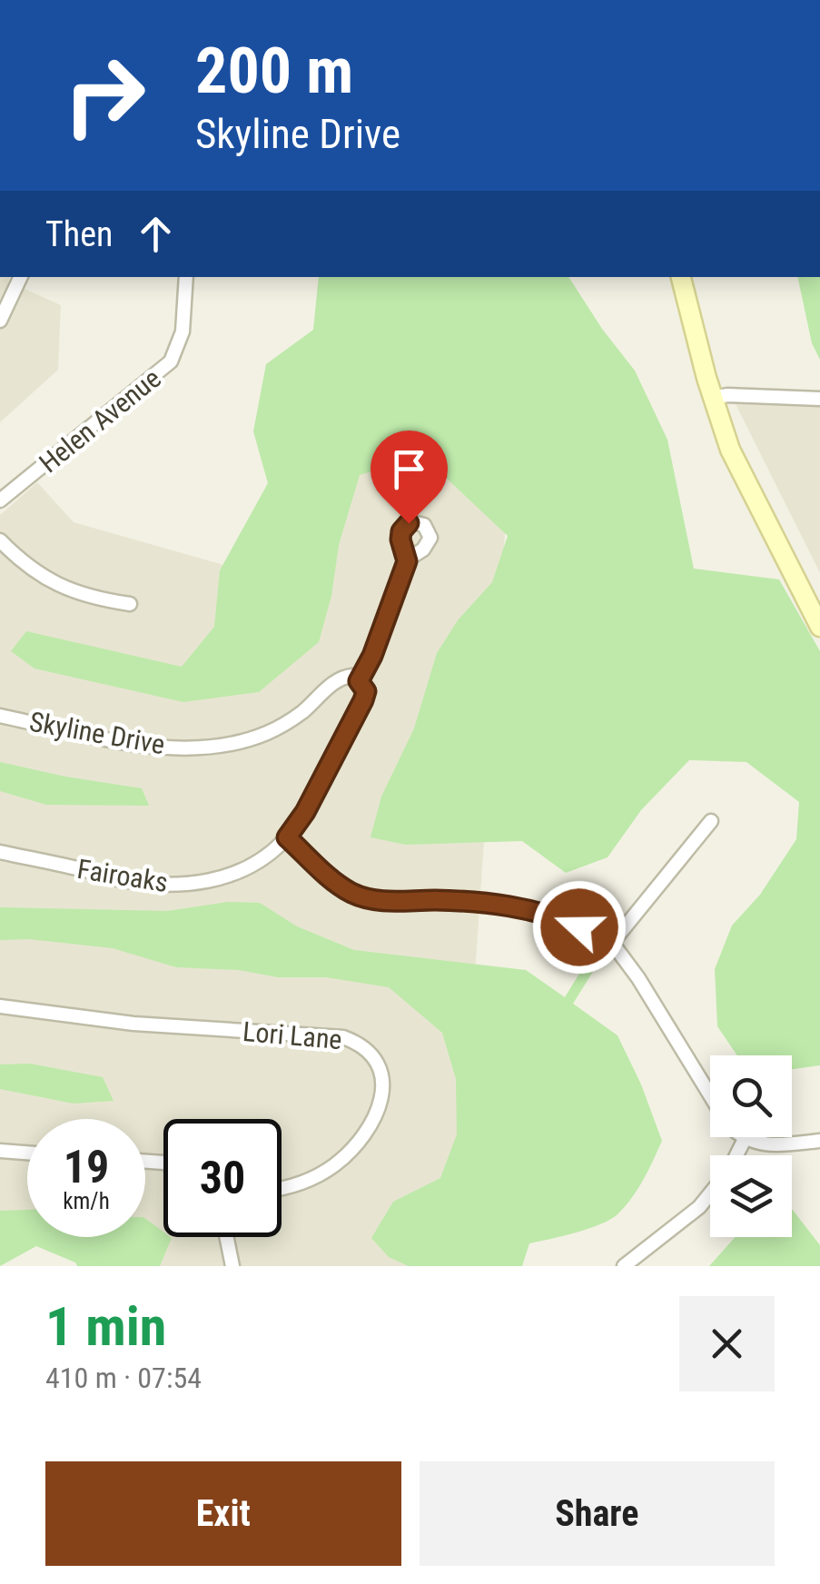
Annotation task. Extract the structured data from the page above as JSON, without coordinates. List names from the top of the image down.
{
  "streets": {
    "street": [
      "Helen Avenue",
      "Skyline Drive",
      "Fairoaks",
      "Lori Lane"
    ]
  },
  "page": {
    "turn": ["200 m", "Skyline Drive"],
    "then": "Then",
    "speed": "19 km/h",
    "limit": "30",
    "heading": ["1 min", "410 m · 07:54"],
    "buttons": ["Exit", "Share"]
  }
}
